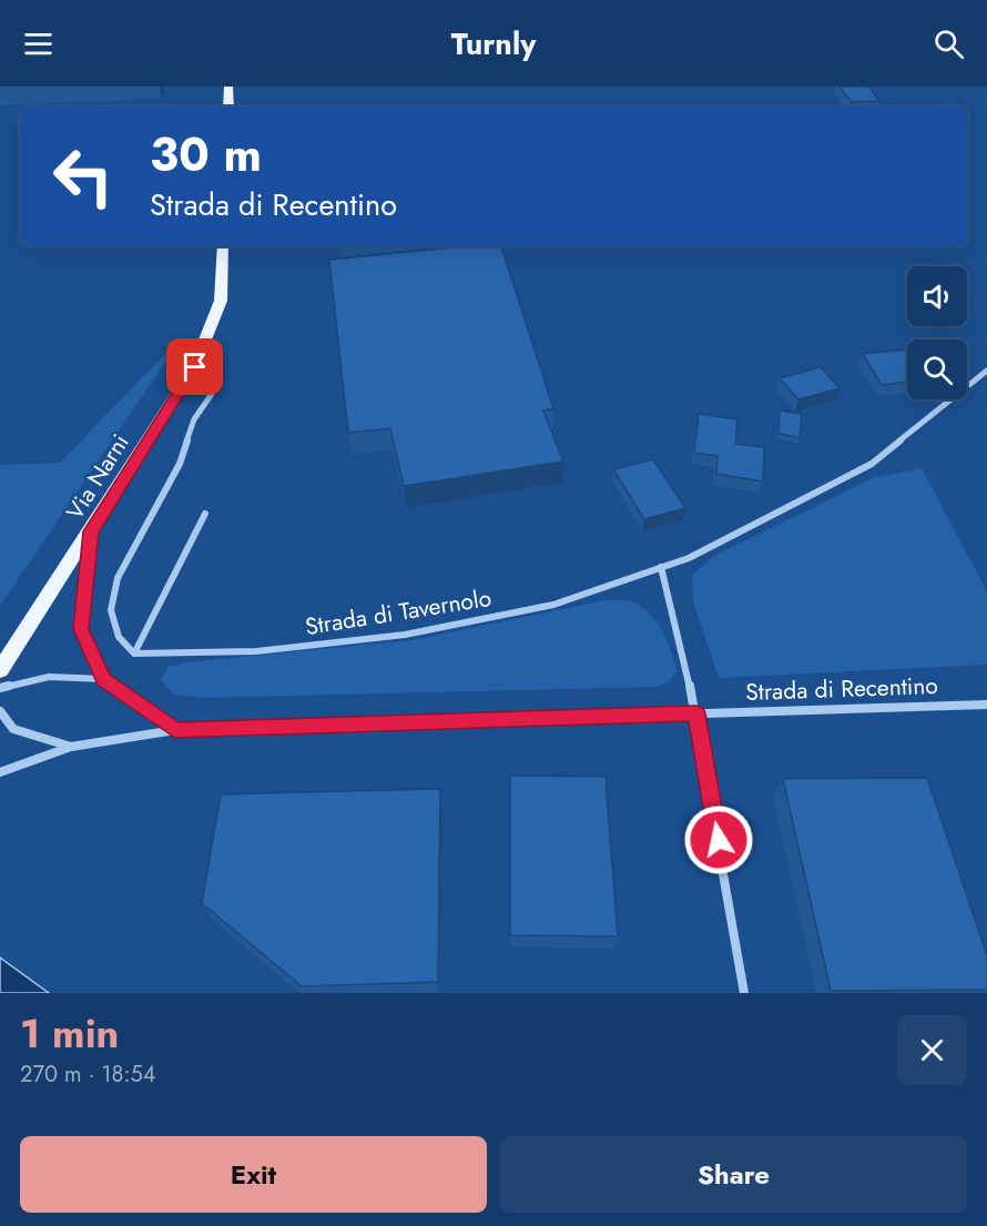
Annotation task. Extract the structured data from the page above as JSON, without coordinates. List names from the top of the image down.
{
  "streets": {
    "main road": ["Via Narni"],
    "street": ["Strada di Tavernolo", "Strada di Recentino"]
  },
  "page": {
    "header": "Turnly",
    "turn": ["30 m", "Strada di Recentino"],
    "heading": ["1 min", "270 m · 18:54"],
    "buttons": ["Exit", "Share"]
  }
}
